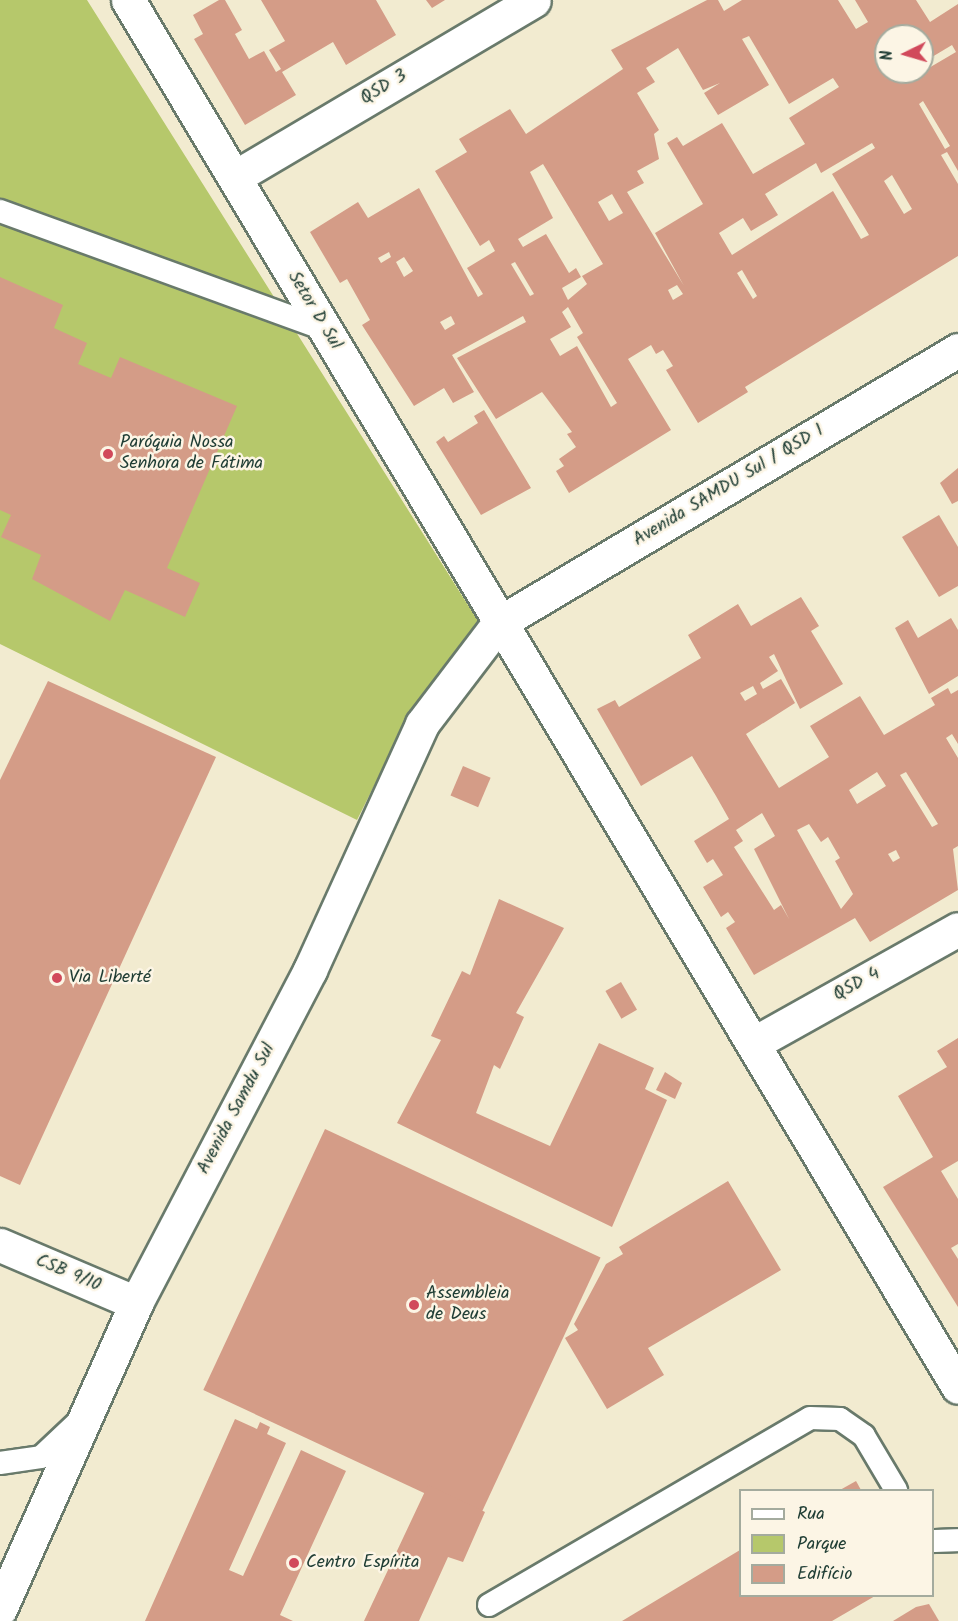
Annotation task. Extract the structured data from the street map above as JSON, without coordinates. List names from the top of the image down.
{
  "streets": {
    "street": [
      "QSD 3",
      "Setor D Sul",
      "Avenida SAMDU Sul / QSD 1",
      "QSD 4",
      "Avenida Samdu Sul",
      "CSB 9/10"
    ]
  },
  "crossings": [
    ["QSD 3", "Setor D Sul"],
    ["Setor D Sul", "Avenida SAMDU Sul / QSD 1"],
    ["Setor D Sul", "QSD 4"],
    ["Setor D Sul", "Avenida Samdu Sul"],
    ["Avenida SAMDU Sul / QSD 1", "Avenida Samdu Sul"],
    ["Avenida Samdu Sul", "CSB 9/10"]
  ],
  "places": [
    "Paróquia Nossa Senhora de Fátima",
    "Via Liberté",
    "Assembleia de Deus",
    "Centro Espírita"
  ],
  "legend": ["Rua", "Parque", "Edifício"],
  "north": "left"
}
